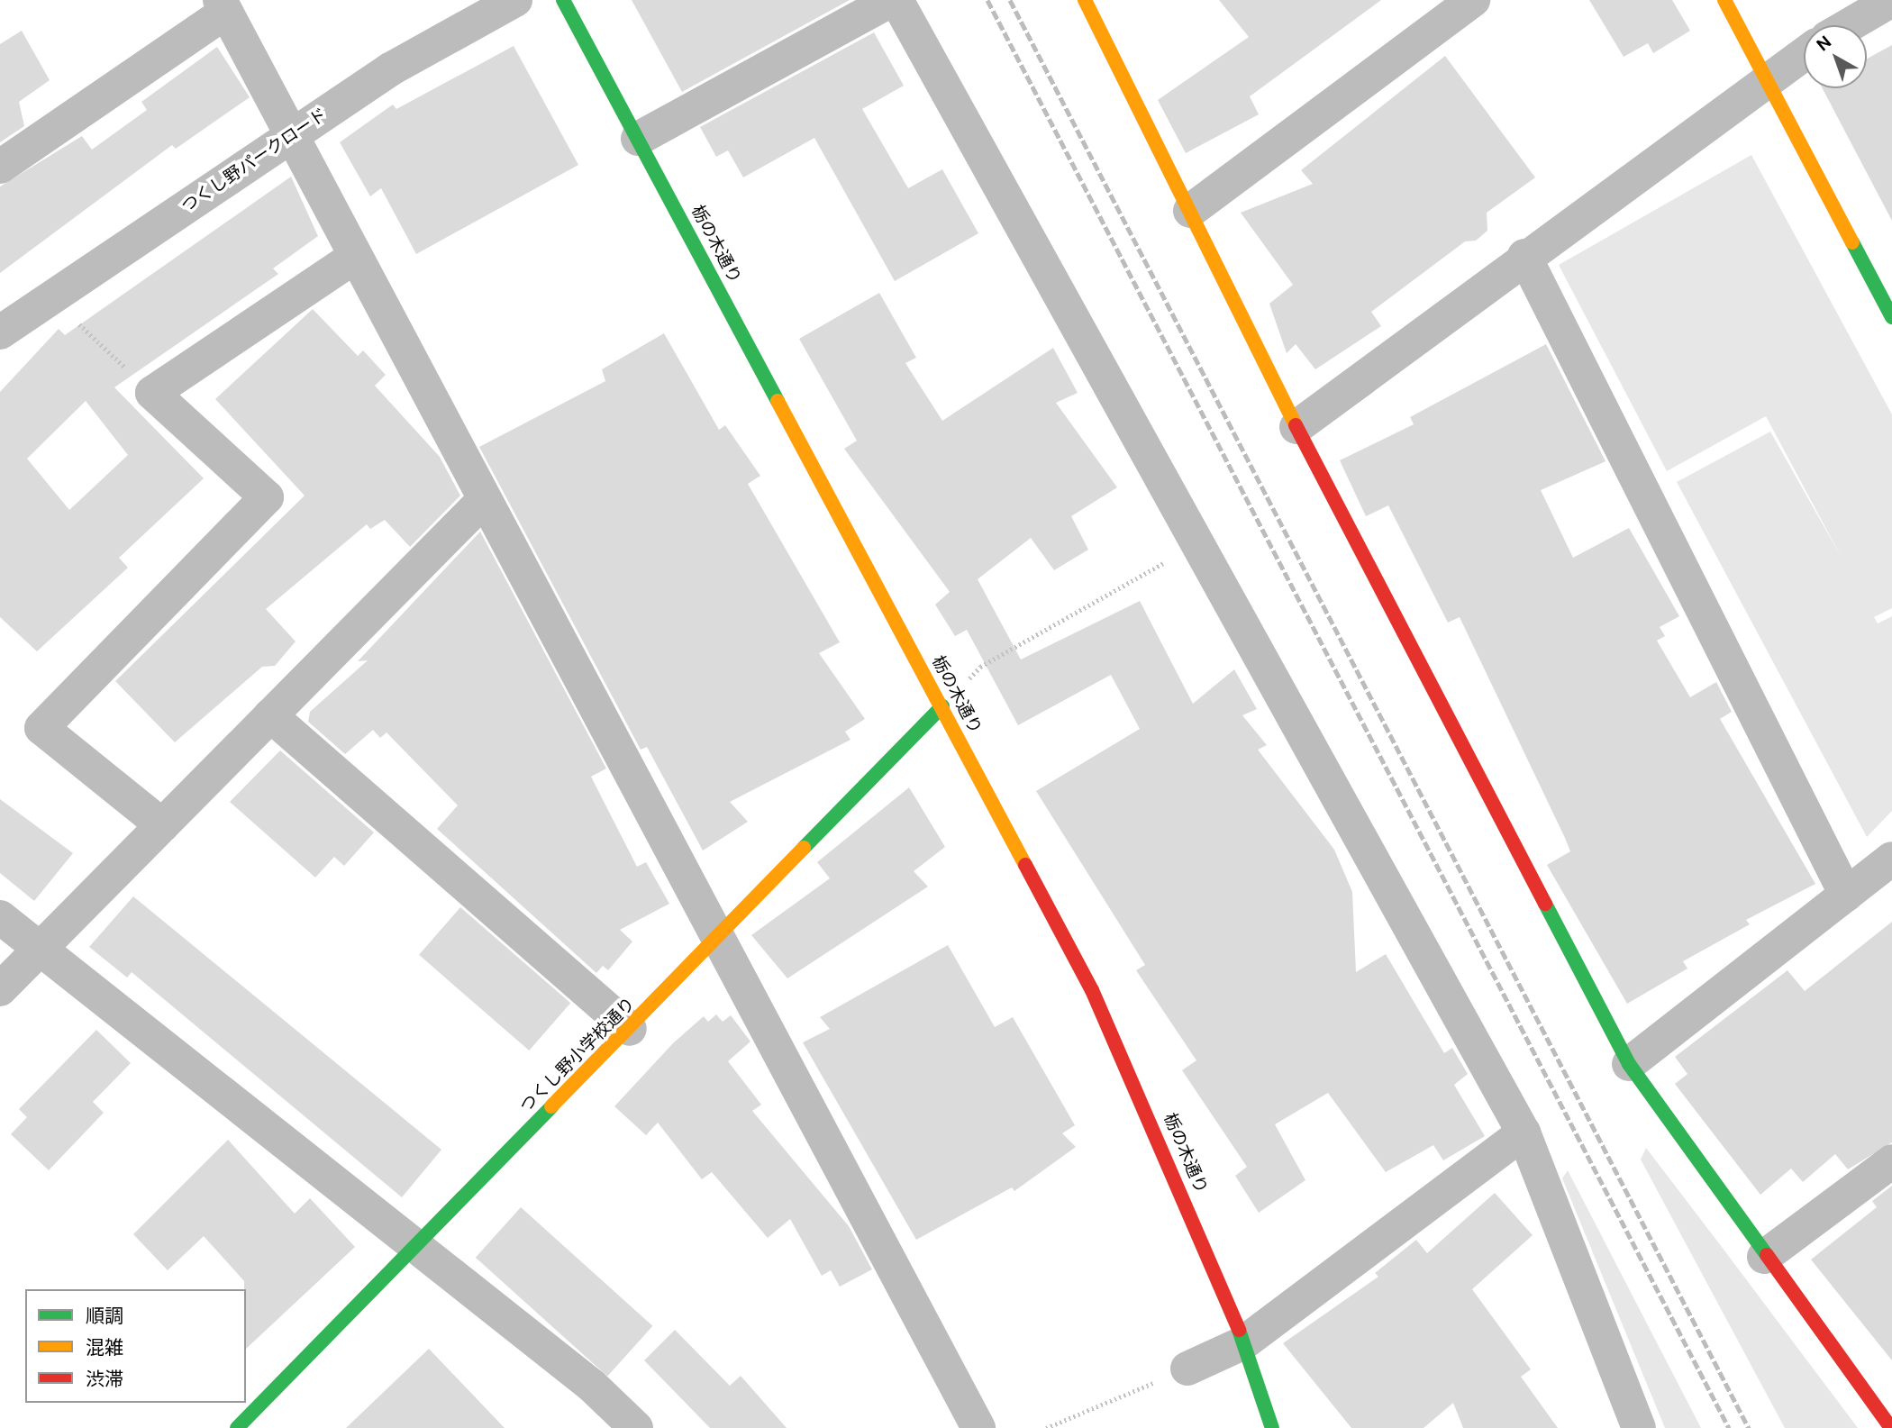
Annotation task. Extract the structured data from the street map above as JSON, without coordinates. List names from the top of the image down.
{
  "streets": {
    "street": ["つくし野パークロード", "栃の木通り", "つくし野小学校通り"]
  },
  "crossings": [
    ["栃の木通り", "つくし野小学校通り"]
  ],
  "legend": ["順調", "混雑", "渋滞"],
  "north": "top left"
}
